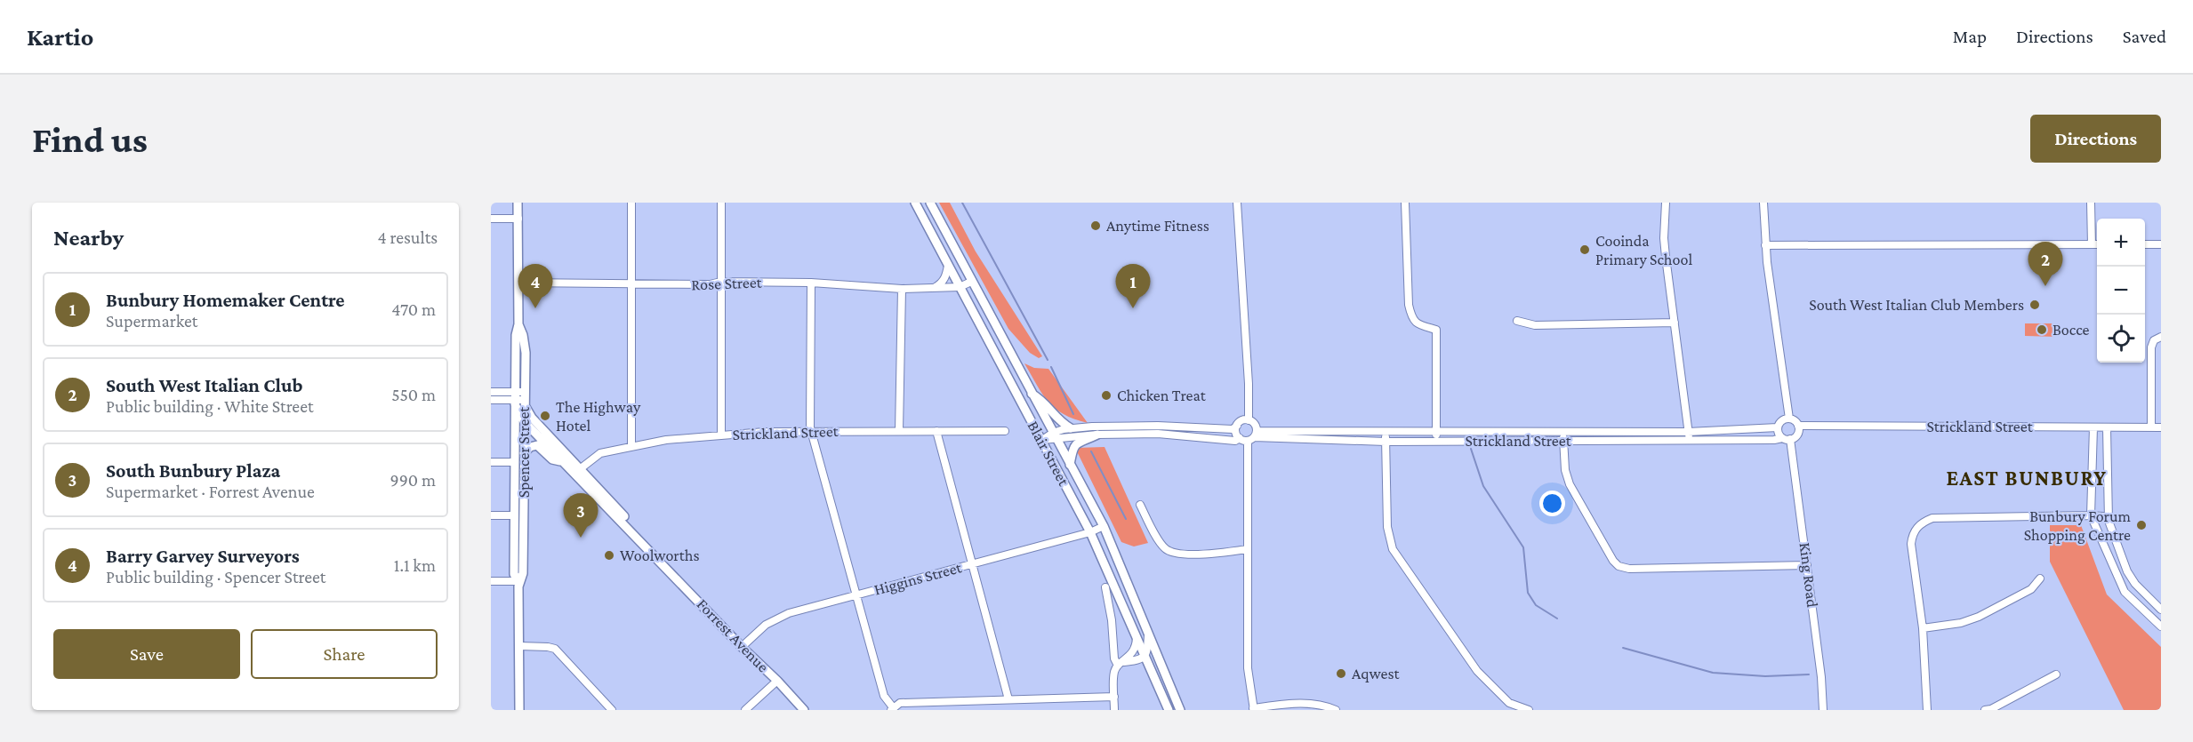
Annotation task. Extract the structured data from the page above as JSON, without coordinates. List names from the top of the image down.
{
  "streets": {
    "main road": ["Spencer Street", "Blair Street", "Forrest Avenue"],
    "street": [
      "Rose Street",
      "Strickland Street",
      "King Road",
      "Higgins Street"
    ]
  },
  "crossings": [
    ["Rose Street", "Spencer Street"],
    ["Rose Street", "Blair Street"],
    ["Strickland Street", "King Road"],
    ["Strickland Street", "Forrest Avenue"],
    ["Spencer Street", "Forrest Avenue"],
    ["Blair Street", "Higgins Street"],
    ["Higgins Street", "Forrest Avenue"]
  ],
  "districts": ["EAST BUNBURY"],
  "places": [
    "Anytime Fitness",
    "Cooinda Primary School",
    "South West Italian Club Members",
    "Bocce",
    "Chicken Treat",
    "The Highway Hotel",
    "Bunbury Forum Shopping Centre",
    "Woolworths",
    "Aqwest"
  ],
  "page": {
    "header": "Kartio",
    "nav": ["Map", "Directions", "Saved"],
    "buttons": [
      "Directions",
      ["Save", "Share"]
    ],
    "title": "Find us",
    "heading": ["Nearby", "4 results"],
    "map_buttons": ["+", "−"],
    "pins": [
      "2",
      "1",
      "4",
      "3"
    ],
    "list": [
      {
        "mark": "1",
        "name": "Bunbury Homemaker Centre",
        "note": "Supermarket",
        "value": "470 m"
      },
      {
        "mark": "2",
        "name": "South West Italian Club",
        "note": "Public building · White Street",
        "value": "550 m"
      },
      {
        "mark": "3",
        "name": "South Bunbury Plaza",
        "note": "Supermarket · Forrest Avenue",
        "value": "990 m"
      },
      {
        "mark": "4",
        "name": "Barry Garvey Surveyors",
        "note": "Public building · Spencer Street",
        "value": "1.1 km"
      }
    ]
  }
}
